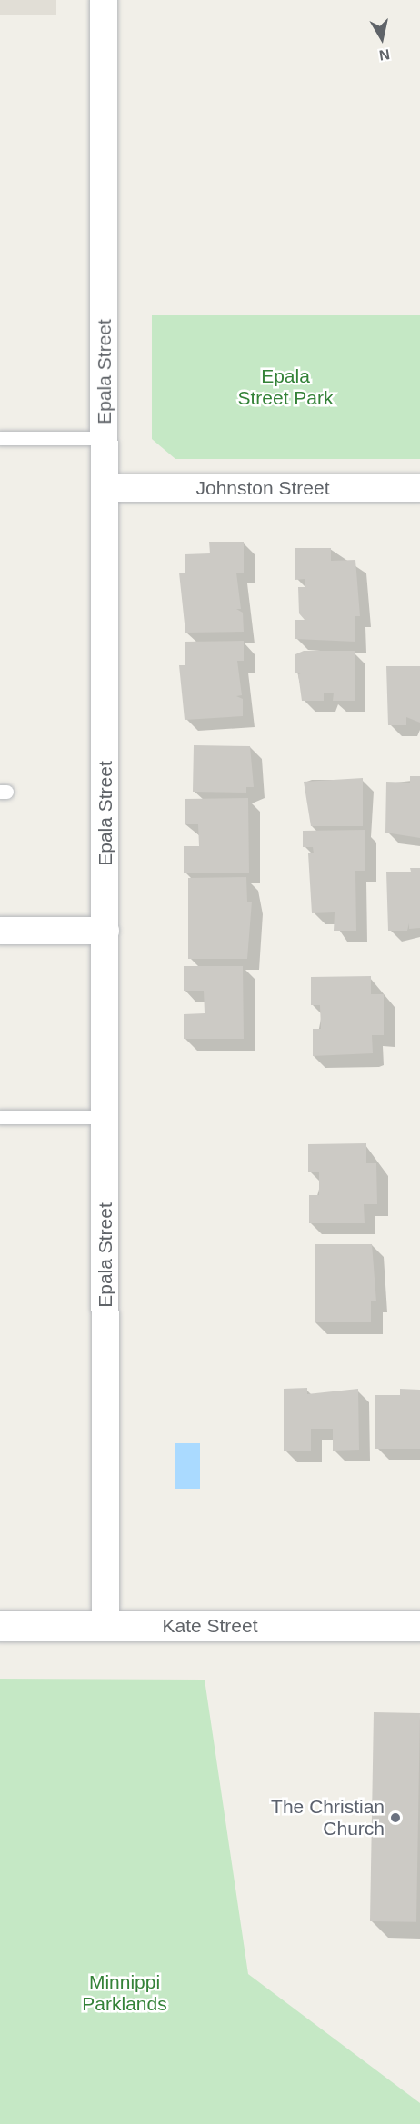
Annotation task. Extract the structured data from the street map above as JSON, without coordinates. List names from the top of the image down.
{
  "streets": {
    "street": ["Epala Street", "Johnston Street", "Kate Street"]
  },
  "crossings": [
    ["Epala Street", "Johnston Street"],
    ["Epala Street", "Kate Street"]
  ],
  "parks": ["Epala Street Park", "Minnippi Parklands"],
  "places": ["The Christian Church"],
  "north": "bottom"
}
